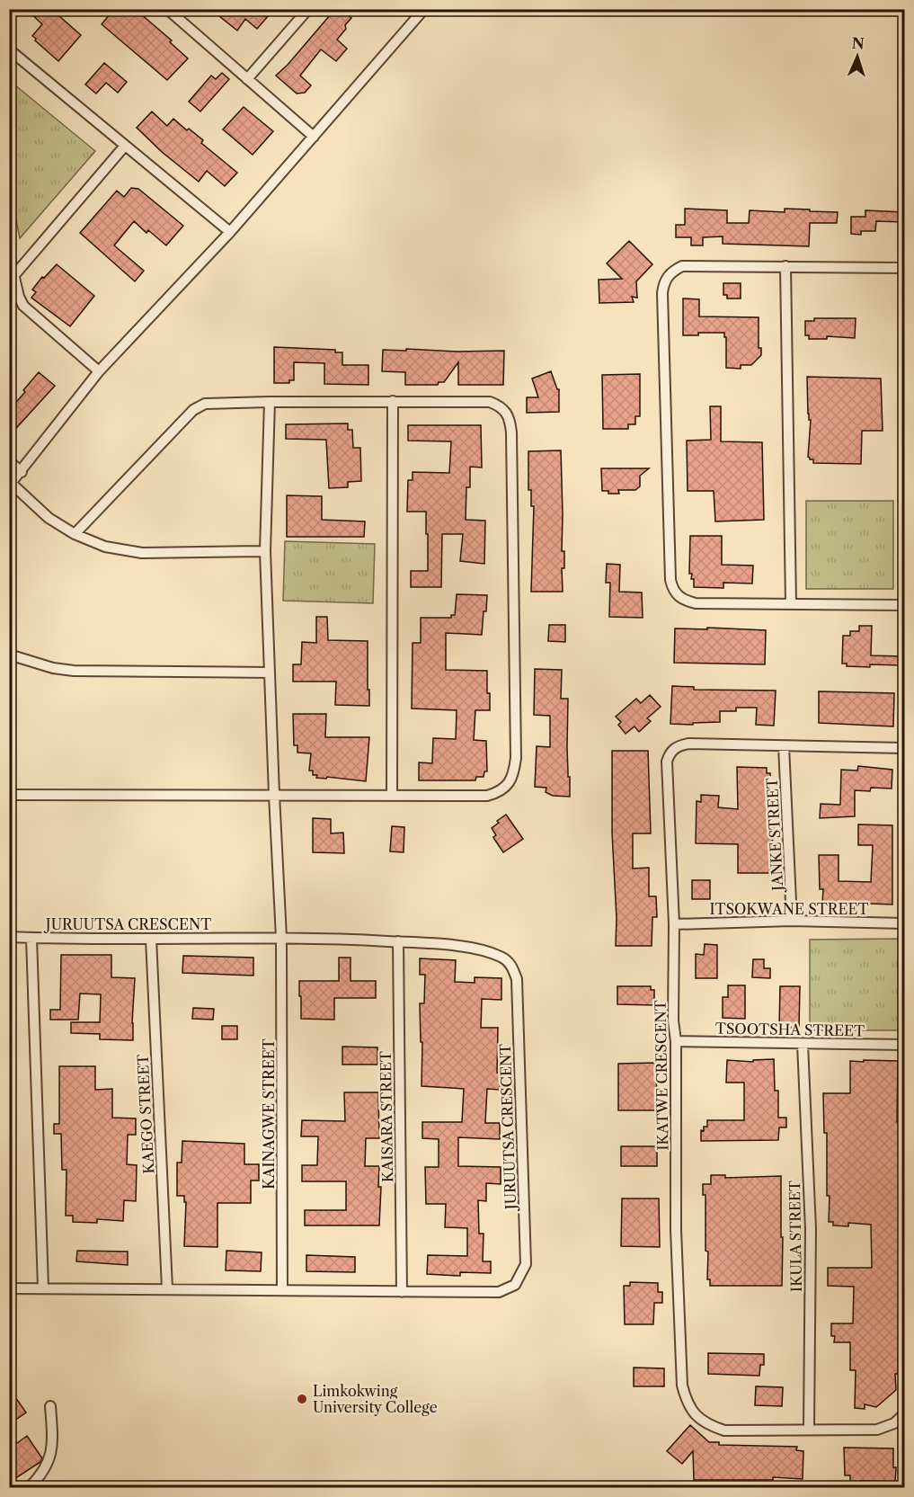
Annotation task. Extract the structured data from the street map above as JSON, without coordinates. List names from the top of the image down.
{
  "streets": {
    "street": [
      "JANKE STREET",
      "ITSOKWANE STREET",
      "JURUUTSA CRESCENT",
      "TSOOTSHA STREET",
      "IKATWE CRESCENT",
      "KAEGO STREET",
      "KAINAGWE STREET",
      "KAISARA STREET",
      "IKULA STREET"
    ]
  },
  "crossings": [
    ["JANKE STREET", "ITSOKWANE STREET"],
    ["JANKE STREET", "IKATWE CRESCENT"],
    ["ITSOKWANE STREET", "IKATWE CRESCENT"],
    ["JURUUTSA CRESCENT", "KAEGO STREET"],
    ["JURUUTSA CRESCENT", "KAINAGWE STREET"],
    ["JURUUTSA CRESCENT", "KAISARA STREET"],
    ["TSOOTSHA STREET", "IKATWE CRESCENT"],
    ["TSOOTSHA STREET", "IKULA STREET"],
    ["IKATWE CRESCENT", "IKULA STREET"]
  ],
  "places": ["Limkokwing University College"],
  "north": "top"
}
